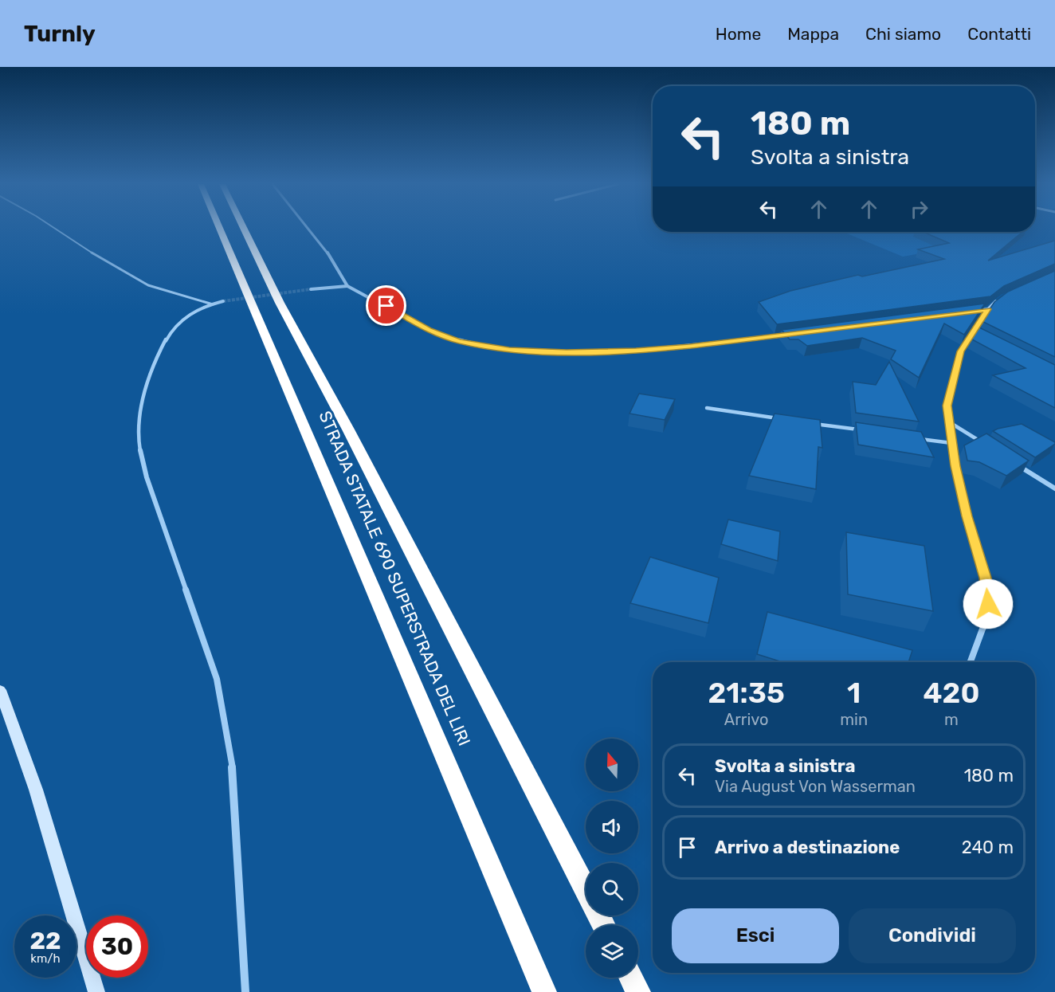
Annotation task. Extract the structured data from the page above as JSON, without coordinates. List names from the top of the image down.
{
  "streets": {
    "highway": ["STRADA STATALE 690 SUPERSTRADA DEL LIRI"]
  },
  "north": "top",
  "page": {
    "header": "Turnly",
    "nav": [
      "Home",
      "Mappa",
      "Chi siamo",
      "Contatti"
    ],
    "turn": ["180 m", "Svolta a sinistra"],
    "eta": [
      "21:35",
      "Arrivo",
      "1",
      "min",
      "420",
      "m"
    ],
    "list": [
      {
        "name": "Svolta a sinistra",
        "note": "Via August Von Wasserman",
        "value": "180 m"
      },
      {
        "name": "Arrivo a destinazione",
        "value": "240 m"
      }
    ],
    "buttons": ["Esci", "Condividi"],
    "speed": "22 km/h",
    "limit": "30"
  }
}
